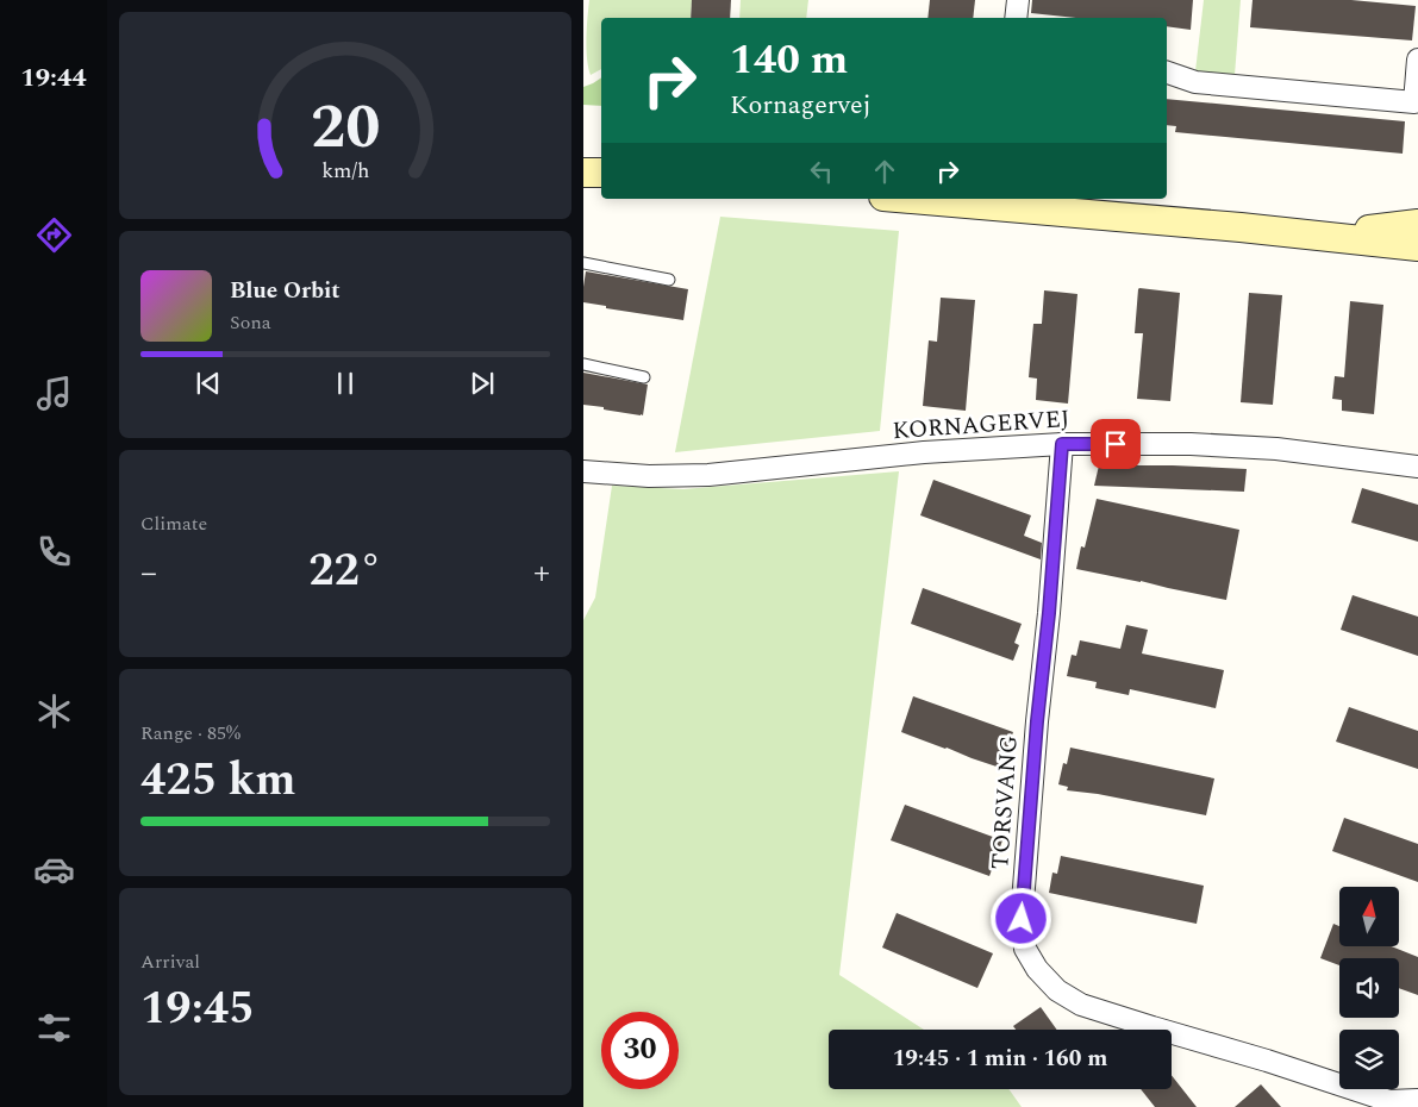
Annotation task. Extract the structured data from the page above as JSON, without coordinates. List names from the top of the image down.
{
  "streets": {
    "street": ["KORNAGERVEJ", "TORSVANG"]
  },
  "crossings": [
    ["KORNAGERVEJ", "TORSVANG"]
  ],
  "north": "top",
  "page": {
    "tabs": "19:44",
    "turn": ["140 m", "Kornagervej"],
    "song": ["Blue Orbit", "Sona"],
    "tile": [
      "Climate",
      ["Range · 85%", "425 km"],
      ["Arrival", "19:45"]
    ],
    "heat": ["−", "22°", "+"],
    "limit": "30",
    "trip": "19:45 · 1 min · 160 m",
    "gauge": ["20", "km/h"]
  }
}
